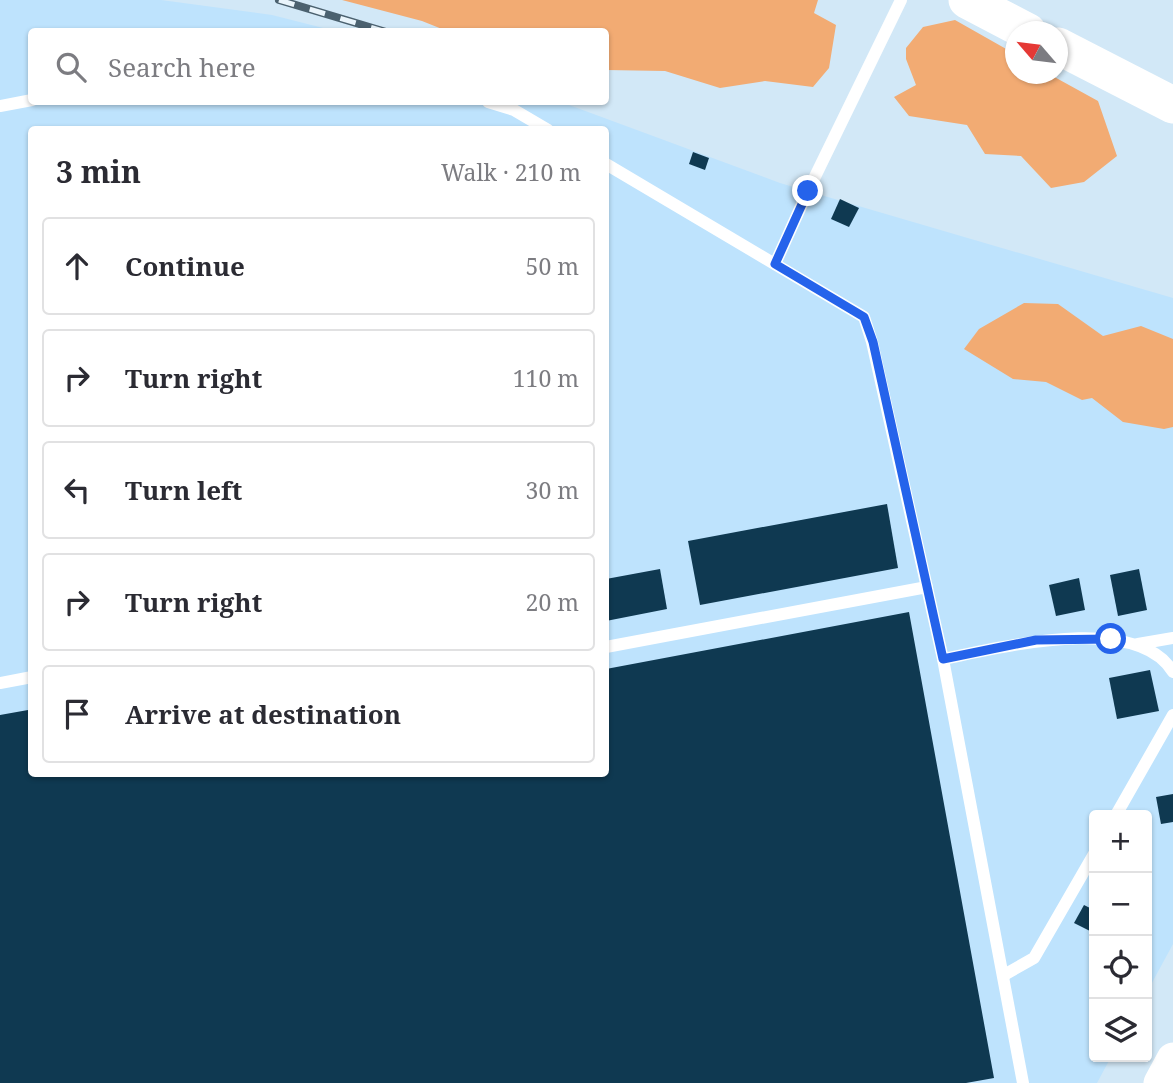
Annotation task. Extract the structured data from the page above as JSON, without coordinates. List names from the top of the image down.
{
  "north": "top left",
  "page": {
    "search": "Search here",
    "heading": ["3 min", "Walk · 210 m"],
    "list": [
      ["Continue", "50 m"],
      ["Turn right", "110 m"],
      ["Turn left", "30 m"],
      ["Turn right", "20 m"],
      "Arrive at destination"
    ],
    "map_buttons": ["+", "−"]
  }
}
